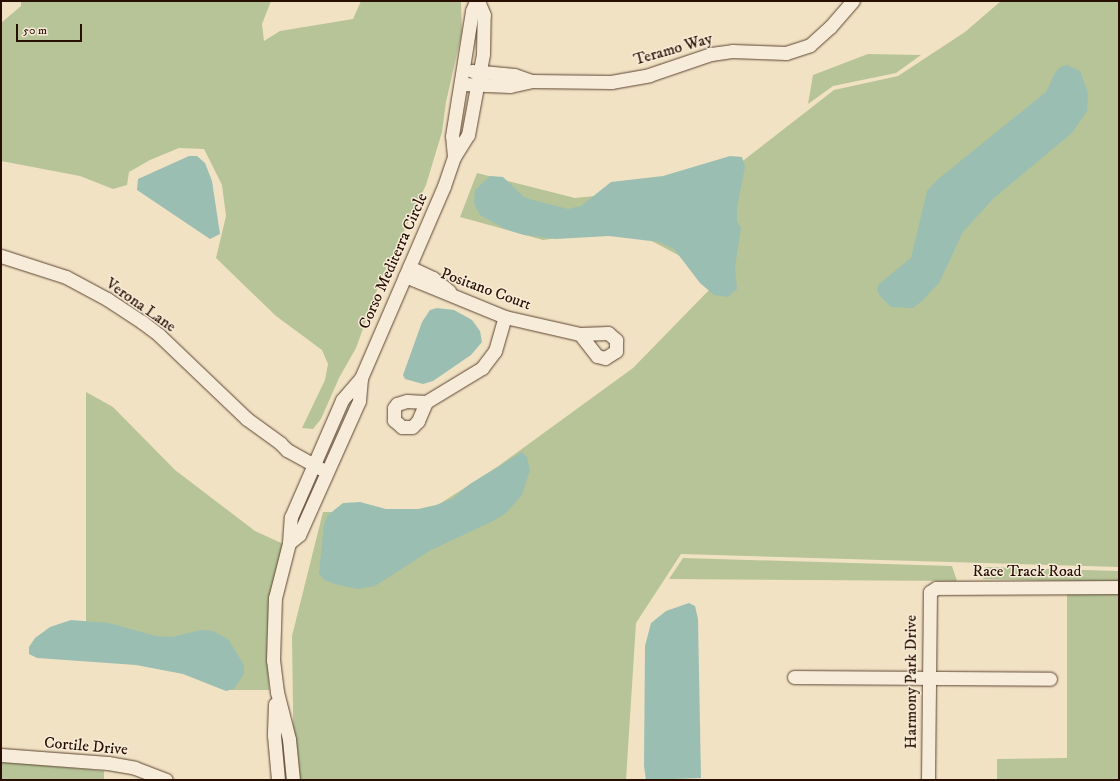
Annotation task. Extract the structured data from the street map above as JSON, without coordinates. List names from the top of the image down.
{
  "streets": {
    "street": [
      "Teramo Way",
      "Corso Mediterra Circle",
      "Positano Court",
      "Verona Lane",
      "Race Track Road",
      "Harmony Park Drive",
      "Cortile Drive"
    ]
  },
  "crossings": [
    ["Teramo Way", "Corso Mediterra Circle"],
    ["Corso Mediterra Circle", "Positano Court"],
    ["Corso Mediterra Circle", "Verona Lane"],
    ["Race Track Road", "Harmony Park Drive"]
  ],
  "scale_bar": "50 m"
}
